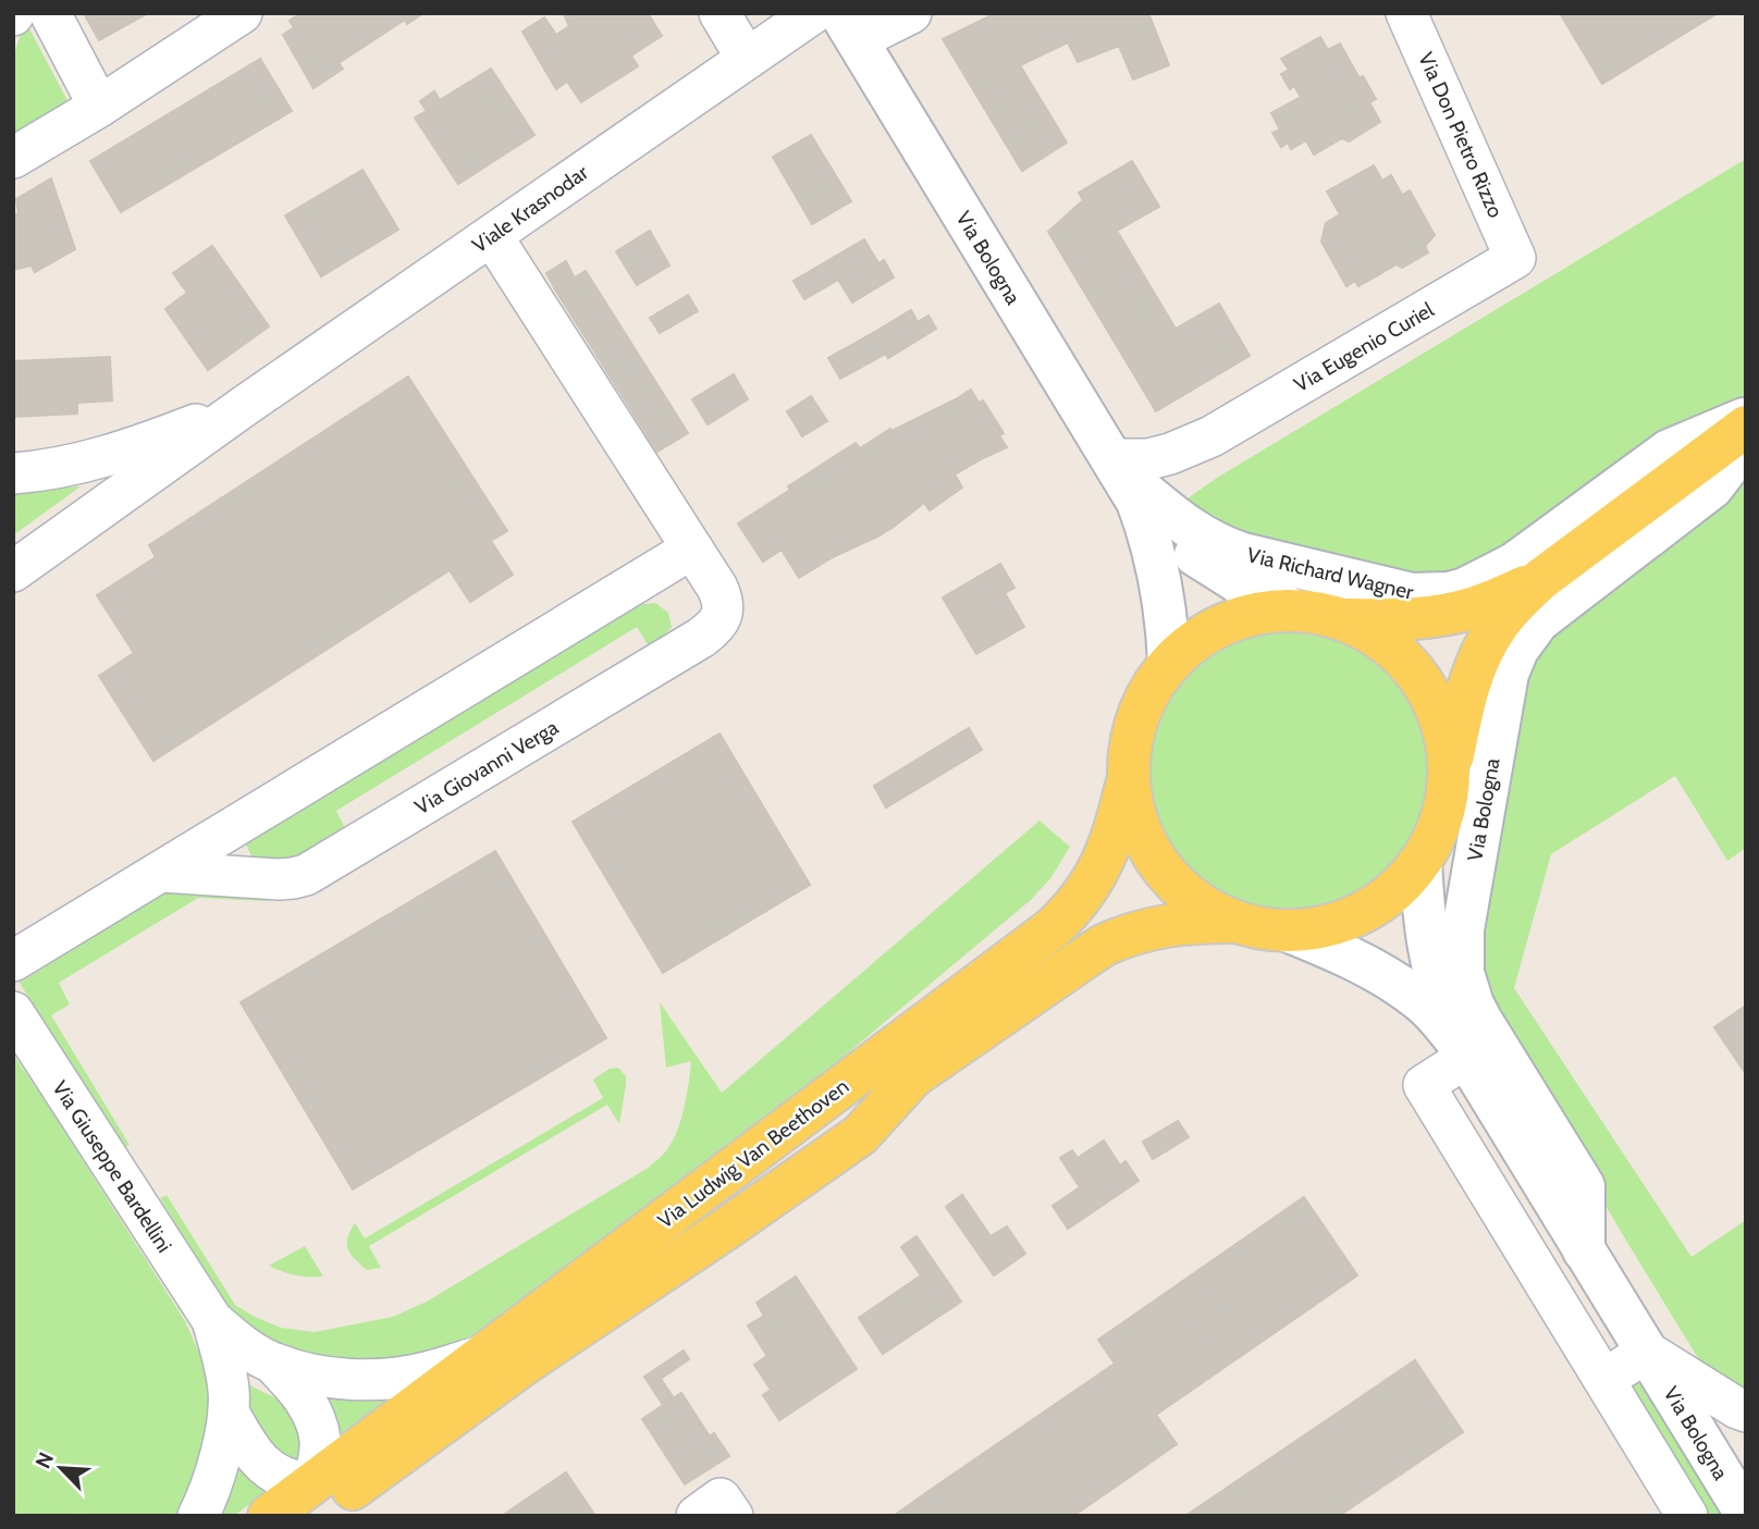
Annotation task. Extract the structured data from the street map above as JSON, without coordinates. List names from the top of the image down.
{
  "streets": {
    "main road": ["Via Bologna", "Via Richard Wagner", "Via Ludwig Van Beethoven"],
    "street": [
      "Via Don Pietro Rizzo",
      "Viale Krasnodar",
      "Via Eugenio Curiel",
      "Via Giovanni Verga",
      "Via Giuseppe Bardellini"
    ]
  },
  "crossings": [
    ["Via Don Pietro Rizzo", "Via Eugenio Curiel"],
    ["Viale Krasnodar", "Via Giovanni Verga"],
    ["Via Bologna", "Via Eugenio Curiel"],
    ["Via Bologna", "Via Richard Wagner"],
    ["Via Bologna", "Via Ludwig Van Beethoven"],
    ["Via Eugenio Curiel", "Via Richard Wagner"],
    ["Via Ludwig Van Beethoven", "Via Giuseppe Bardellini"]
  ],
  "north": "top left"
}
